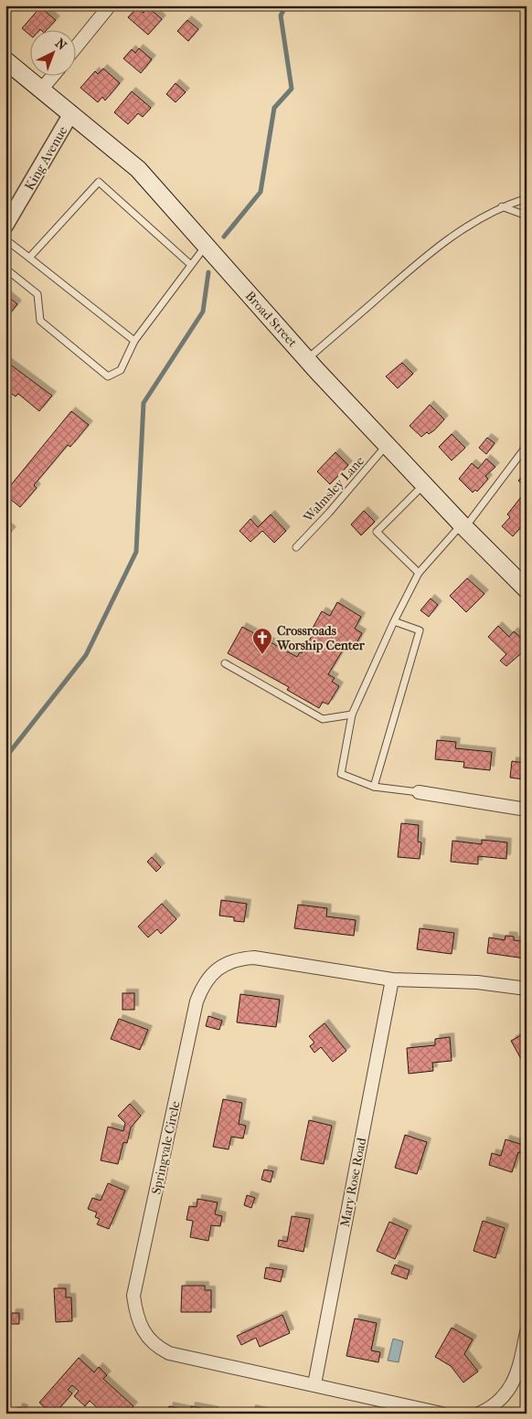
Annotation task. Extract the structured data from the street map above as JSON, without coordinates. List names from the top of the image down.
{
  "streets": {
    "main road": ["Broad Street"],
    "street": ["King Avenue", "Springvale Circle", "Mary Rose Road"],
    "lane": ["Walmsley Lane"]
  },
  "crossings": [
    ["King Avenue", "Broad Street"],
    ["Broad Street", "Walmsley Lane"],
    ["Springvale Circle", "Mary Rose Road"]
  ],
  "places": {
    "church": ["Crossroads Worship Center"]
  },
  "north": "top right"
}
